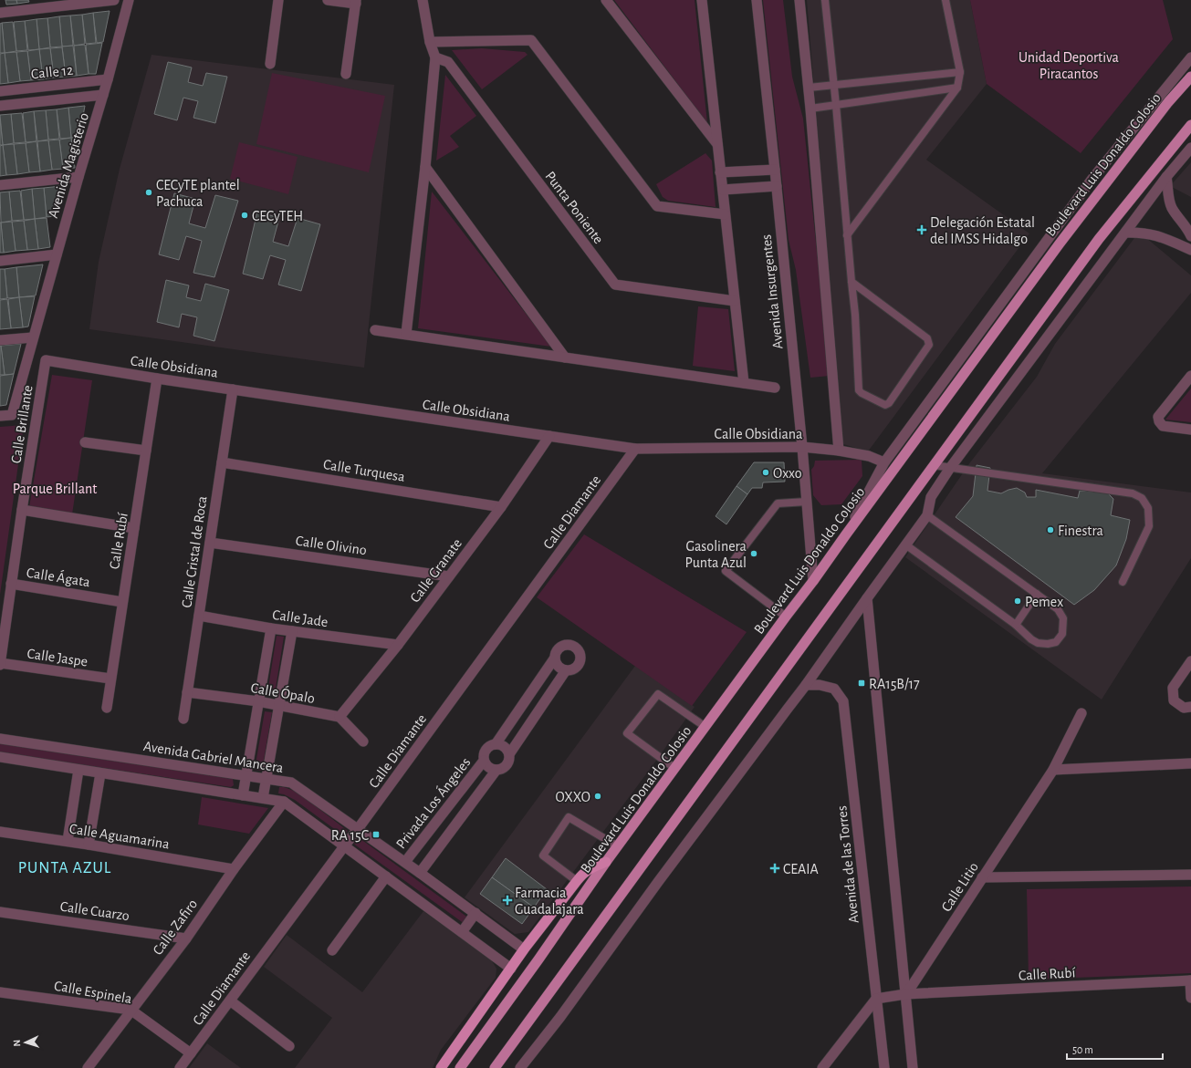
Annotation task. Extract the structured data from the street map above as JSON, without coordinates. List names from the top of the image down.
{
  "streets": {
    "main road": ["Boulevard Luis Donaldo Colosio"],
    "street": [
      "Calle 12",
      "Avenida Magisterio",
      "Punta Poniente",
      "Avenida Insurgentes",
      "Calle Obsidiana",
      "Calle Brillante",
      "Calle Turquesa",
      "Calle Diamante",
      "Calle Rubí",
      "Calle Olivino",
      "Calle Cristal de Roca",
      "Calle Granate",
      "Calle Ágata",
      "Calle Jade",
      "Calle Jaspe",
      "Calle Ópalo",
      "Avenida Gabriel Mancera",
      "Privada Los Ángeles",
      "Calle Aguamarina",
      "Avenida de las Torres",
      "Calle Litio",
      "Calle Cuarzo",
      "Calle Zafiro",
      "Calle Espinela"
    ]
  },
  "crossings": [
    ["Calle 12", "Avenida Magisterio"],
    ["Boulevard Luis Donaldo Colosio", "Avenida Insurgentes"],
    ["Avenida Insurgentes", "Calle Obsidiana"],
    ["Calle Obsidiana", "Calle Brillante"],
    ["Calle Obsidiana", "Calle Diamante"],
    ["Calle Obsidiana", "Calle Rubí"],
    ["Calle Obsidiana", "Calle Cristal de Roca"],
    ["Calle Obsidiana", "Calle Granate"],
    ["Calle Brillante", "Calle Ágata"],
    ["Calle Brillante", "Calle Jaspe"],
    ["Calle Turquesa", "Calle Cristal de Roca"],
    ["Calle Turquesa", "Calle Granate"],
    ["Calle Diamante", "Avenida Gabriel Mancera"],
    ["Calle Diamante", "Calle Espinela"],
    ["Calle Rubí", "Calle Ágata"],
    ["Calle Rubí", "Calle Jaspe"],
    ["Calle Rubí", "Calle Litio"],
    ["Calle Olivino", "Calle Cristal de Roca"],
    ["Calle Olivino", "Calle Granate"],
    ["Calle Cristal de Roca", "Calle Jade"],
    ["Calle Cristal de Roca", "Calle Ópalo"],
    ["Calle Granate", "Calle Jade"],
    ["Calle Granate", "Calle Ópalo"],
    ["Avenida Gabriel Mancera", "Privada Los Ángeles"],
    ["Calle Aguamarina", "Calle Zafiro"],
    ["Calle Cuarzo", "Calle Zafiro"],
    ["Calle Zafiro", "Calle Espinela"]
  ],
  "districts": ["PUNTA AZUL"],
  "parks": ["Unidad Deportiva Piracantos", "Parque Brillant"],
  "places": {
    "other": [
      "CECyTE plantel Pachuca",
      "CECyTEH",
      "Oxxo",
      "Finestra",
      "Gasolinera Punta Azul",
      "Pemex",
      "OXXO"
    ],
    "health": ["Delegación Estatal del IMSS Hidalgo", "CEAIA", "Farmacia Guadalajara"],
    "transit": ["RA15B/17", "RA 15C"]
  },
  "scale_bar": "50 m",
  "north": "left"
}
